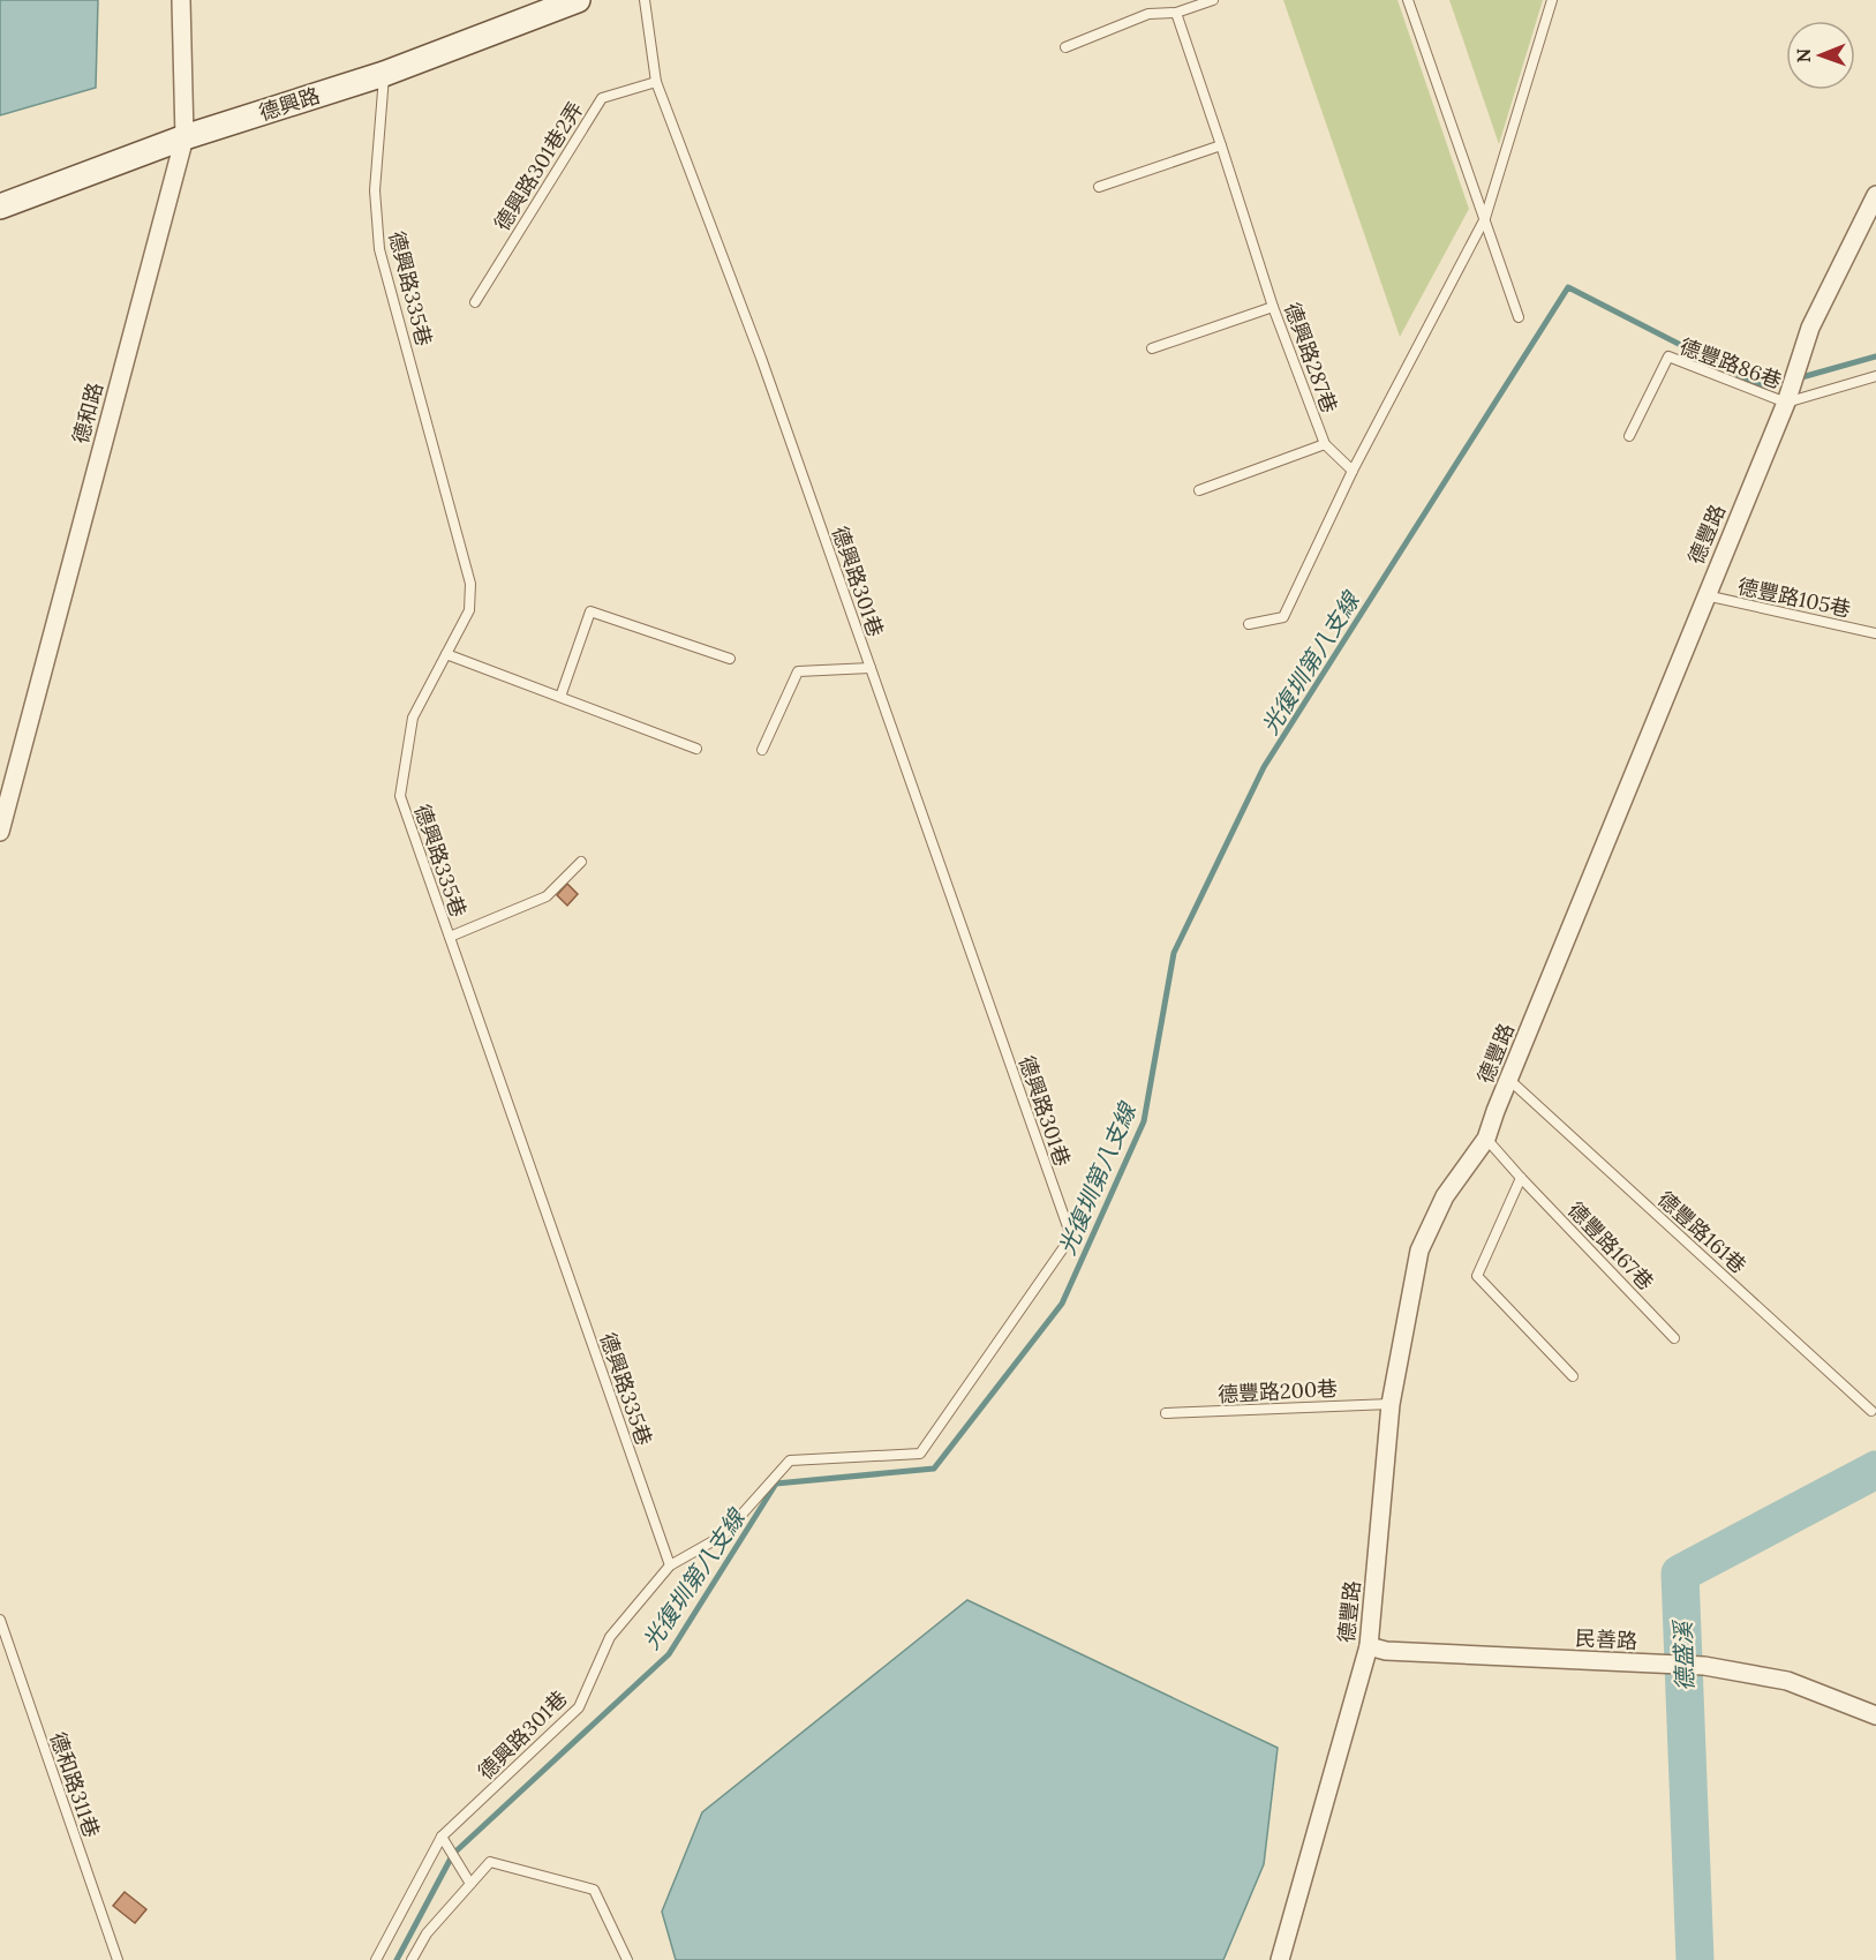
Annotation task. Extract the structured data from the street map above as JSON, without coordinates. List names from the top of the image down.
{
  "streets": {
    "main road": ["德興路"],
    "street": ["德和路", "德豐路", "民善路"],
    "lane": [
      "德興路301巷2弄",
      "德興路335巷",
      "德興路287巷",
      "德豐路86巷",
      "德興路301巷",
      "德豐路105巷",
      "德豐路161巷",
      "德豐路167巷",
      "德豐路200巷",
      "德和路311巷"
    ]
  },
  "crossings": [
    ["德興路", "德興路335巷"],
    ["德興路", "德和路"],
    ["德興路301巷2弄", "德興路301巷"],
    ["德興路335巷", "德興路301巷"],
    ["德豐路86巷", "德豐路"],
    ["德豐路", "德豐路105巷"],
    ["德豐路", "德豐路161巷"],
    ["德豐路", "德豐路167巷"],
    ["德豐路", "德豐路200巷"],
    ["德豐路", "民善路"]
  ],
  "water": ["光復圳第八支線", "德盛溪"],
  "north": "left"
}
